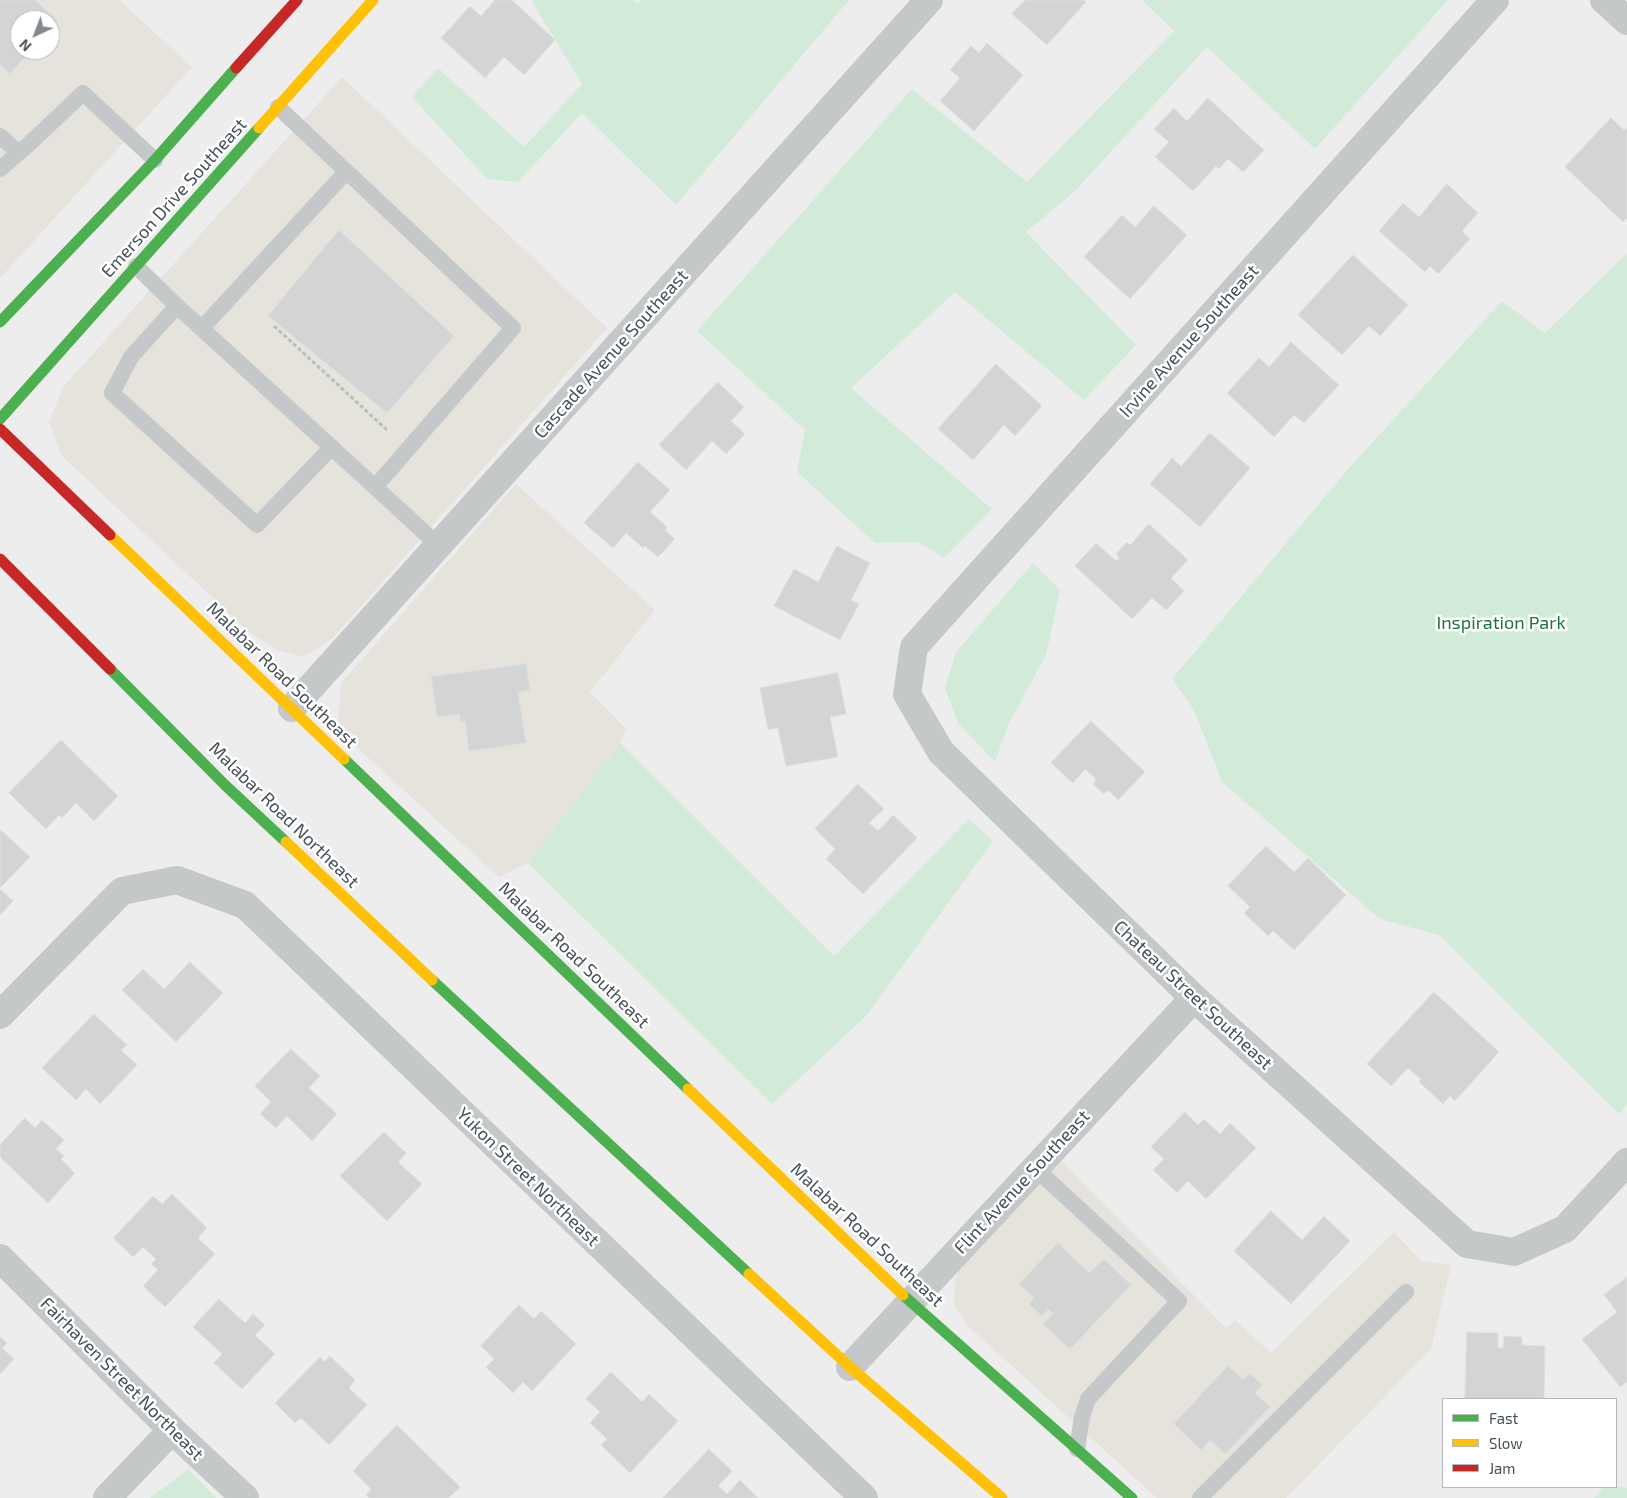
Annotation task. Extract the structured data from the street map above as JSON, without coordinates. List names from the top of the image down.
{
  "streets": {
    "main road": ["Emerson Drive Southeast", "Malabar Road Southeast", "Malabar Road Northeast"],
    "street": [
      "Irvine Avenue Southeast",
      "Cascade Avenue Southeast",
      "Chateau Street Southeast",
      "Yukon Street Northeast",
      "Flint Avenue Southeast",
      "Fairhaven Street Northeast"
    ]
  },
  "crossings": [
    ["Irvine Avenue Southeast", "Chateau Street Southeast"],
    ["Cascade Avenue Southeast", "Malabar Road Southeast"],
    ["Malabar Road Southeast", "Flint Avenue Southeast"],
    ["Malabar Road Northeast", "Flint Avenue Southeast"],
    ["Chateau Street Southeast", "Flint Avenue Southeast"]
  ],
  "parks": ["Inspiration Park"],
  "legend": ["Fast", "Slow", "Jam"],
  "north": "bottom left"
}
